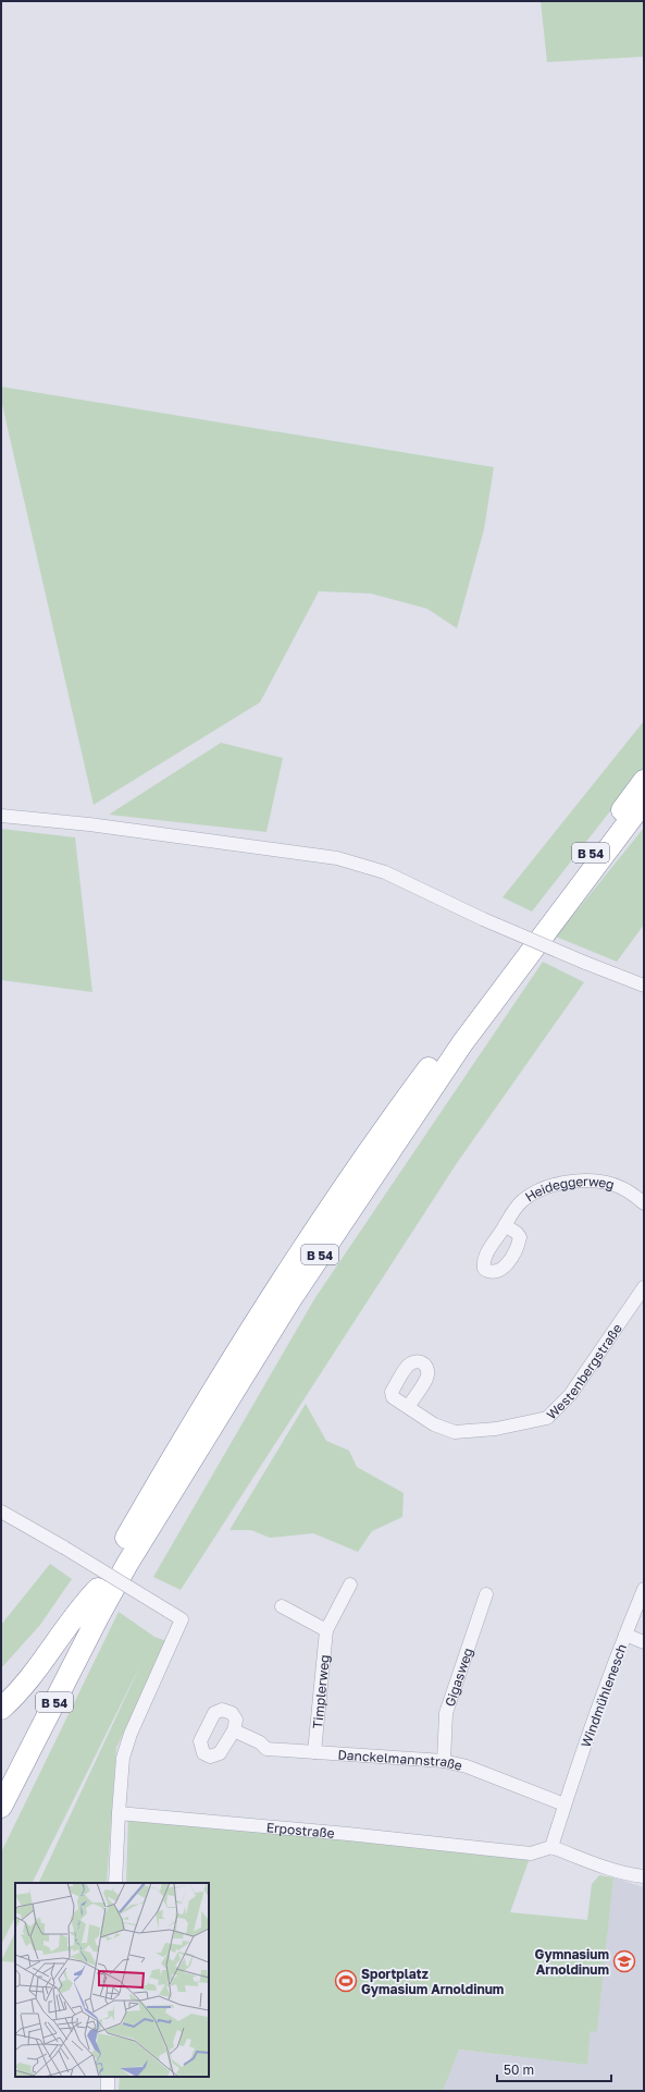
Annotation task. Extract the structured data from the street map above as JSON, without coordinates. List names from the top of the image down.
{
  "streets": {
    "highway": ["B 54"],
    "street": [
      "Heideggerweg",
      "Westenbergstraße",
      "Gigasweg",
      "Timplerweg",
      "Windmühlenesch",
      "Danckelmannstraße",
      "Erpostraße"
    ]
  },
  "crossings": [
    ["Gigasweg", "Danckelmannstraße"],
    ["Timplerweg", "Danckelmannstraße"],
    ["Windmühlenesch", "Danckelmannstraße"]
  ],
  "places": {
    "school or university": ["Gymnasium Arnoldinum"],
    "sports": ["Sportplatz Gymasium Arnoldinum"]
  },
  "scale_bar": "50 m"
}
